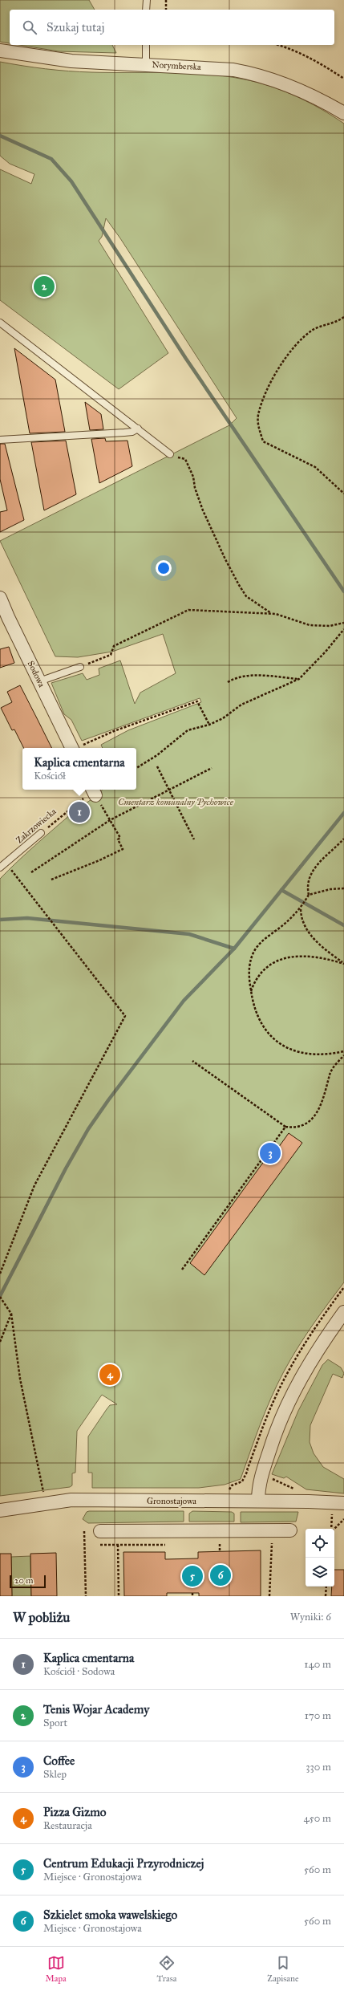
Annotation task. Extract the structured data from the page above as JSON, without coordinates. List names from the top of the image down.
{
  "streets": {
    "street": ["Norymberska", "Sodowa", "Gronostajowa"],
    "lane": ["Zakrzowiecka"]
  },
  "parks": ["Cmentarz komunalny Pychowice"],
  "scale_bar": "20 m",
  "page": {
    "search": "Szukaj tutaj",
    "pins": [
      "2",
      "1",
      "3",
      "4",
      "6",
      "5"
    ],
    "popup": ["Kaplica cmentarna", "Kościół"],
    "scale": "20 m",
    "heading": ["W pobliżu", "Wyniki: 6"],
    "list": [
      {
        "mark": "1",
        "name": "Kaplica cmentarna",
        "note": "Kościół · Sodowa",
        "value": "140 m"
      },
      {
        "mark": "2",
        "name": "Tenis Wojar Academy",
        "note": "Sport",
        "value": "170 m"
      },
      {
        "mark": "3",
        "name": "Coffee",
        "note": "Sklep",
        "value": "330 m"
      },
      {
        "mark": "4",
        "name": "Pizza Gizmo",
        "note": "Restauracja",
        "value": "450 m"
      },
      {
        "mark": "5",
        "name": "Centrum Edukacji Przyrodniczej",
        "note": "Miejsce · Gronostajowa",
        "value": "560 m"
      },
      {
        "mark": "6",
        "name": "Szkielet smoka wawelskiego",
        "note": "Miejsce · Gronostajowa",
        "value": "560 m"
      }
    ],
    "nav": ["Mapa", "Trasa", "Zapisane"]
  }
}
